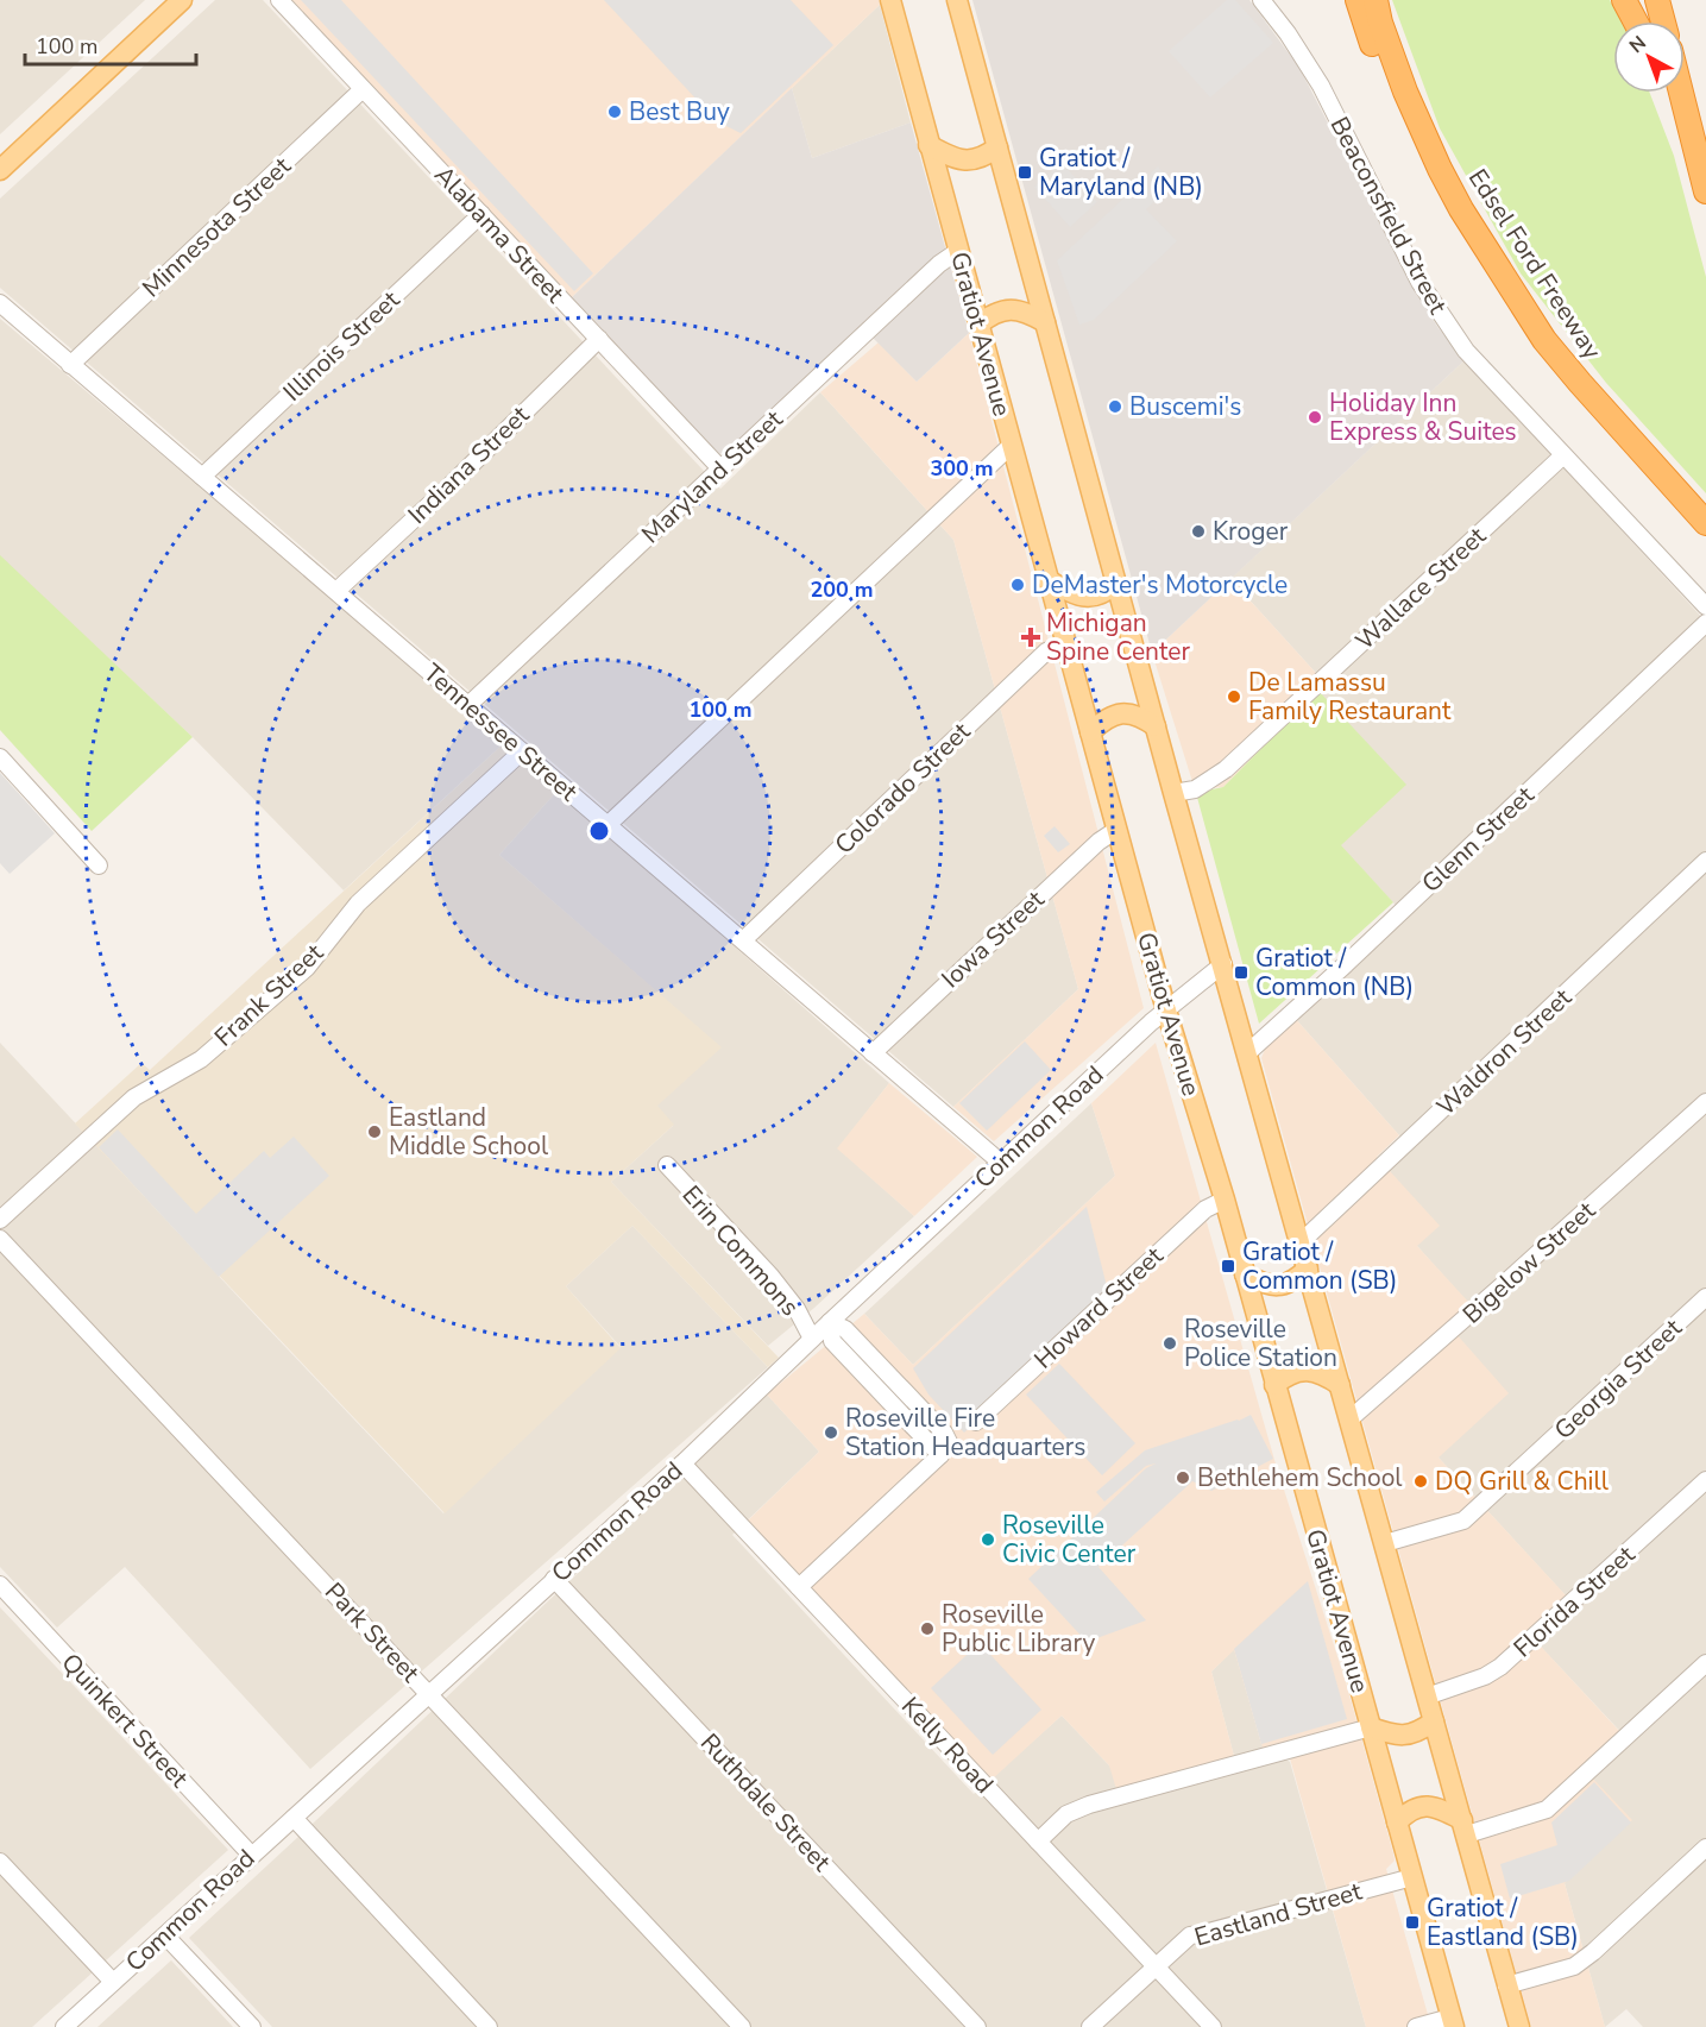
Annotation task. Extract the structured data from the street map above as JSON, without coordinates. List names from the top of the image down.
{
  "streets": {
    "highway": ["Edsel Ford Freeway"],
    "main road": ["Gratiot Avenue"],
    "street": [
      "Beaconsfield Street",
      "Minnesota Street",
      "Alabama Street",
      "Illinois Street",
      "Indiana Street",
      "Maryland Street",
      "Wallace Street",
      "Tennessee Street",
      "Colorado Street",
      "Glenn Street",
      "Iowa Street",
      "Frank Street",
      "Waldron Street",
      "Common Road",
      "Erin Commons",
      "Bigelow Street",
      "Howard Street",
      "Georgia Street",
      "Florida Street",
      "Park Street",
      "Quinkert Street",
      "Kelly Road",
      "Ruthdale Street",
      "Eastland Street"
    ]
  },
  "crossings": [
    ["Beaconsfield Street", "Wallace Street"],
    ["Minnesota Street", "Alabama Street"],
    ["Minnesota Street", "Tennessee Street"],
    ["Alabama Street", "Illinois Street"],
    ["Alabama Street", "Indiana Street"],
    ["Alabama Street", "Maryland Street"],
    ["Gratiot Avenue", "Maryland Street"],
    ["Gratiot Avenue", "Colorado Street"],
    ["Gratiot Avenue", "Iowa Street"],
    ["Gratiot Avenue", "Common Road"],
    ["Gratiot Avenue", "Howard Street"],
    ["Gratiot Avenue", "Eastland Street"],
    ["Illinois Street", "Tennessee Street"],
    ["Indiana Street", "Tennessee Street"],
    ["Maryland Street", "Tennessee Street"],
    ["Tennessee Street", "Colorado Street"],
    ["Tennessee Street", "Iowa Street"],
    ["Tennessee Street", "Frank Street"],
    ["Tennessee Street", "Common Road"],
    ["Common Road", "Erin Commons"],
    ["Common Road", "Park Street"],
    ["Common Road", "Quinkert Street"],
    ["Common Road", "Kelly Road"],
    ["Common Road", "Ruthdale Street"],
    ["Kelly Road", "Eastland Street"]
  ],
  "places": {
    "other": [
      "Best Buy",
      "Buscemi's",
      "Holiday Inn Express & Suites",
      "Kroger",
      "DeMaster's Motorcycle",
      "De Lamassu Family Restaurant",
      "Eastland Middle School",
      "Roseville Police Station",
      "Roseville Fire Station Headquarters",
      "Bethlehem School",
      "DQ Grill & Chill",
      "Roseville Civic Center",
      "Roseville Public Library"
    ],
    "transit": [
      "Gratiot / Maryland (NB)",
      "Gratiot / Common (NB)",
      "Gratiot / Common (SB)",
      "Gratiot / Eastland (SB)"
    ],
    "health": ["Michigan Spine Center"]
  },
  "scale_bar": "100 m",
  "north": "top left",
  "rings": ["300 m", "200 m", "100 m"]
}
